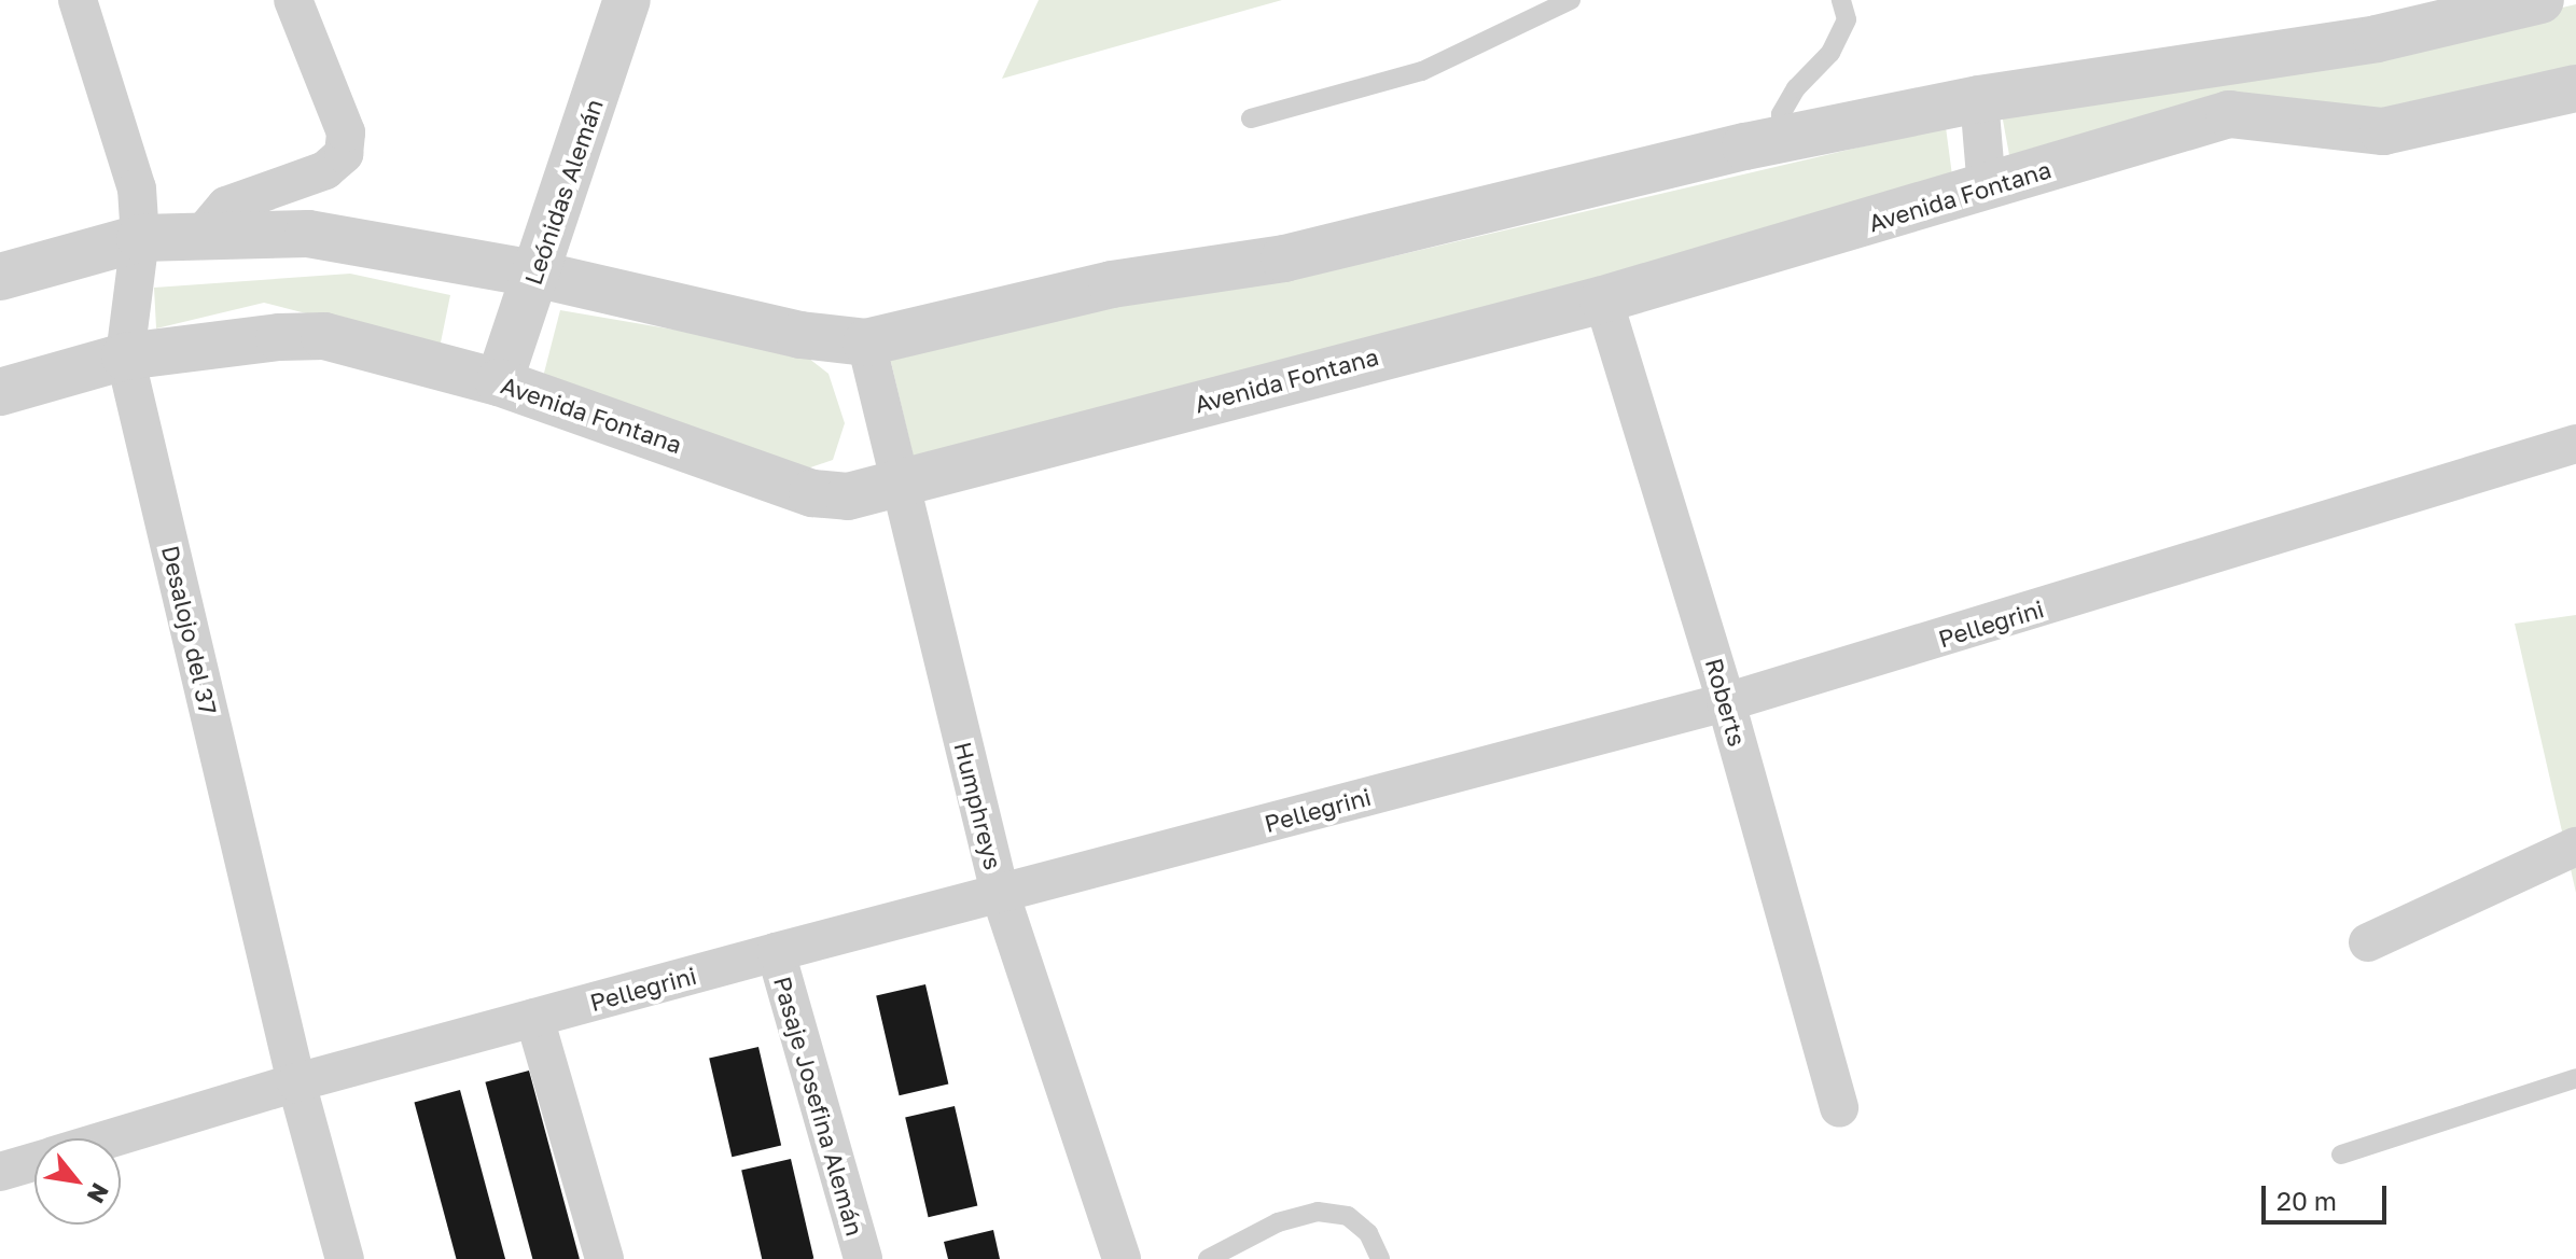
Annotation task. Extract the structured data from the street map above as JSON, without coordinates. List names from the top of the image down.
{
  "streets": {
    "street": [
      "Leónidas Alemán",
      "Avenida Fontana",
      "Pellegrini",
      "Desalojo del 37",
      "Roberts",
      "Humphreys",
      "Pasaje Josefina Alemán"
    ]
  },
  "crossings": [
    ["Leónidas Alemán", "Avenida Fontana"],
    ["Avenida Fontana", "Desalojo del 37"],
    ["Avenida Fontana", "Roberts"],
    ["Avenida Fontana", "Humphreys"],
    ["Pellegrini", "Desalojo del 37"],
    ["Pellegrini", "Roberts"],
    ["Pellegrini", "Humphreys"],
    ["Pellegrini", "Pasaje Josefina Alemán"]
  ],
  "scale_bar": "20 m",
  "north": "bottom right"
}
